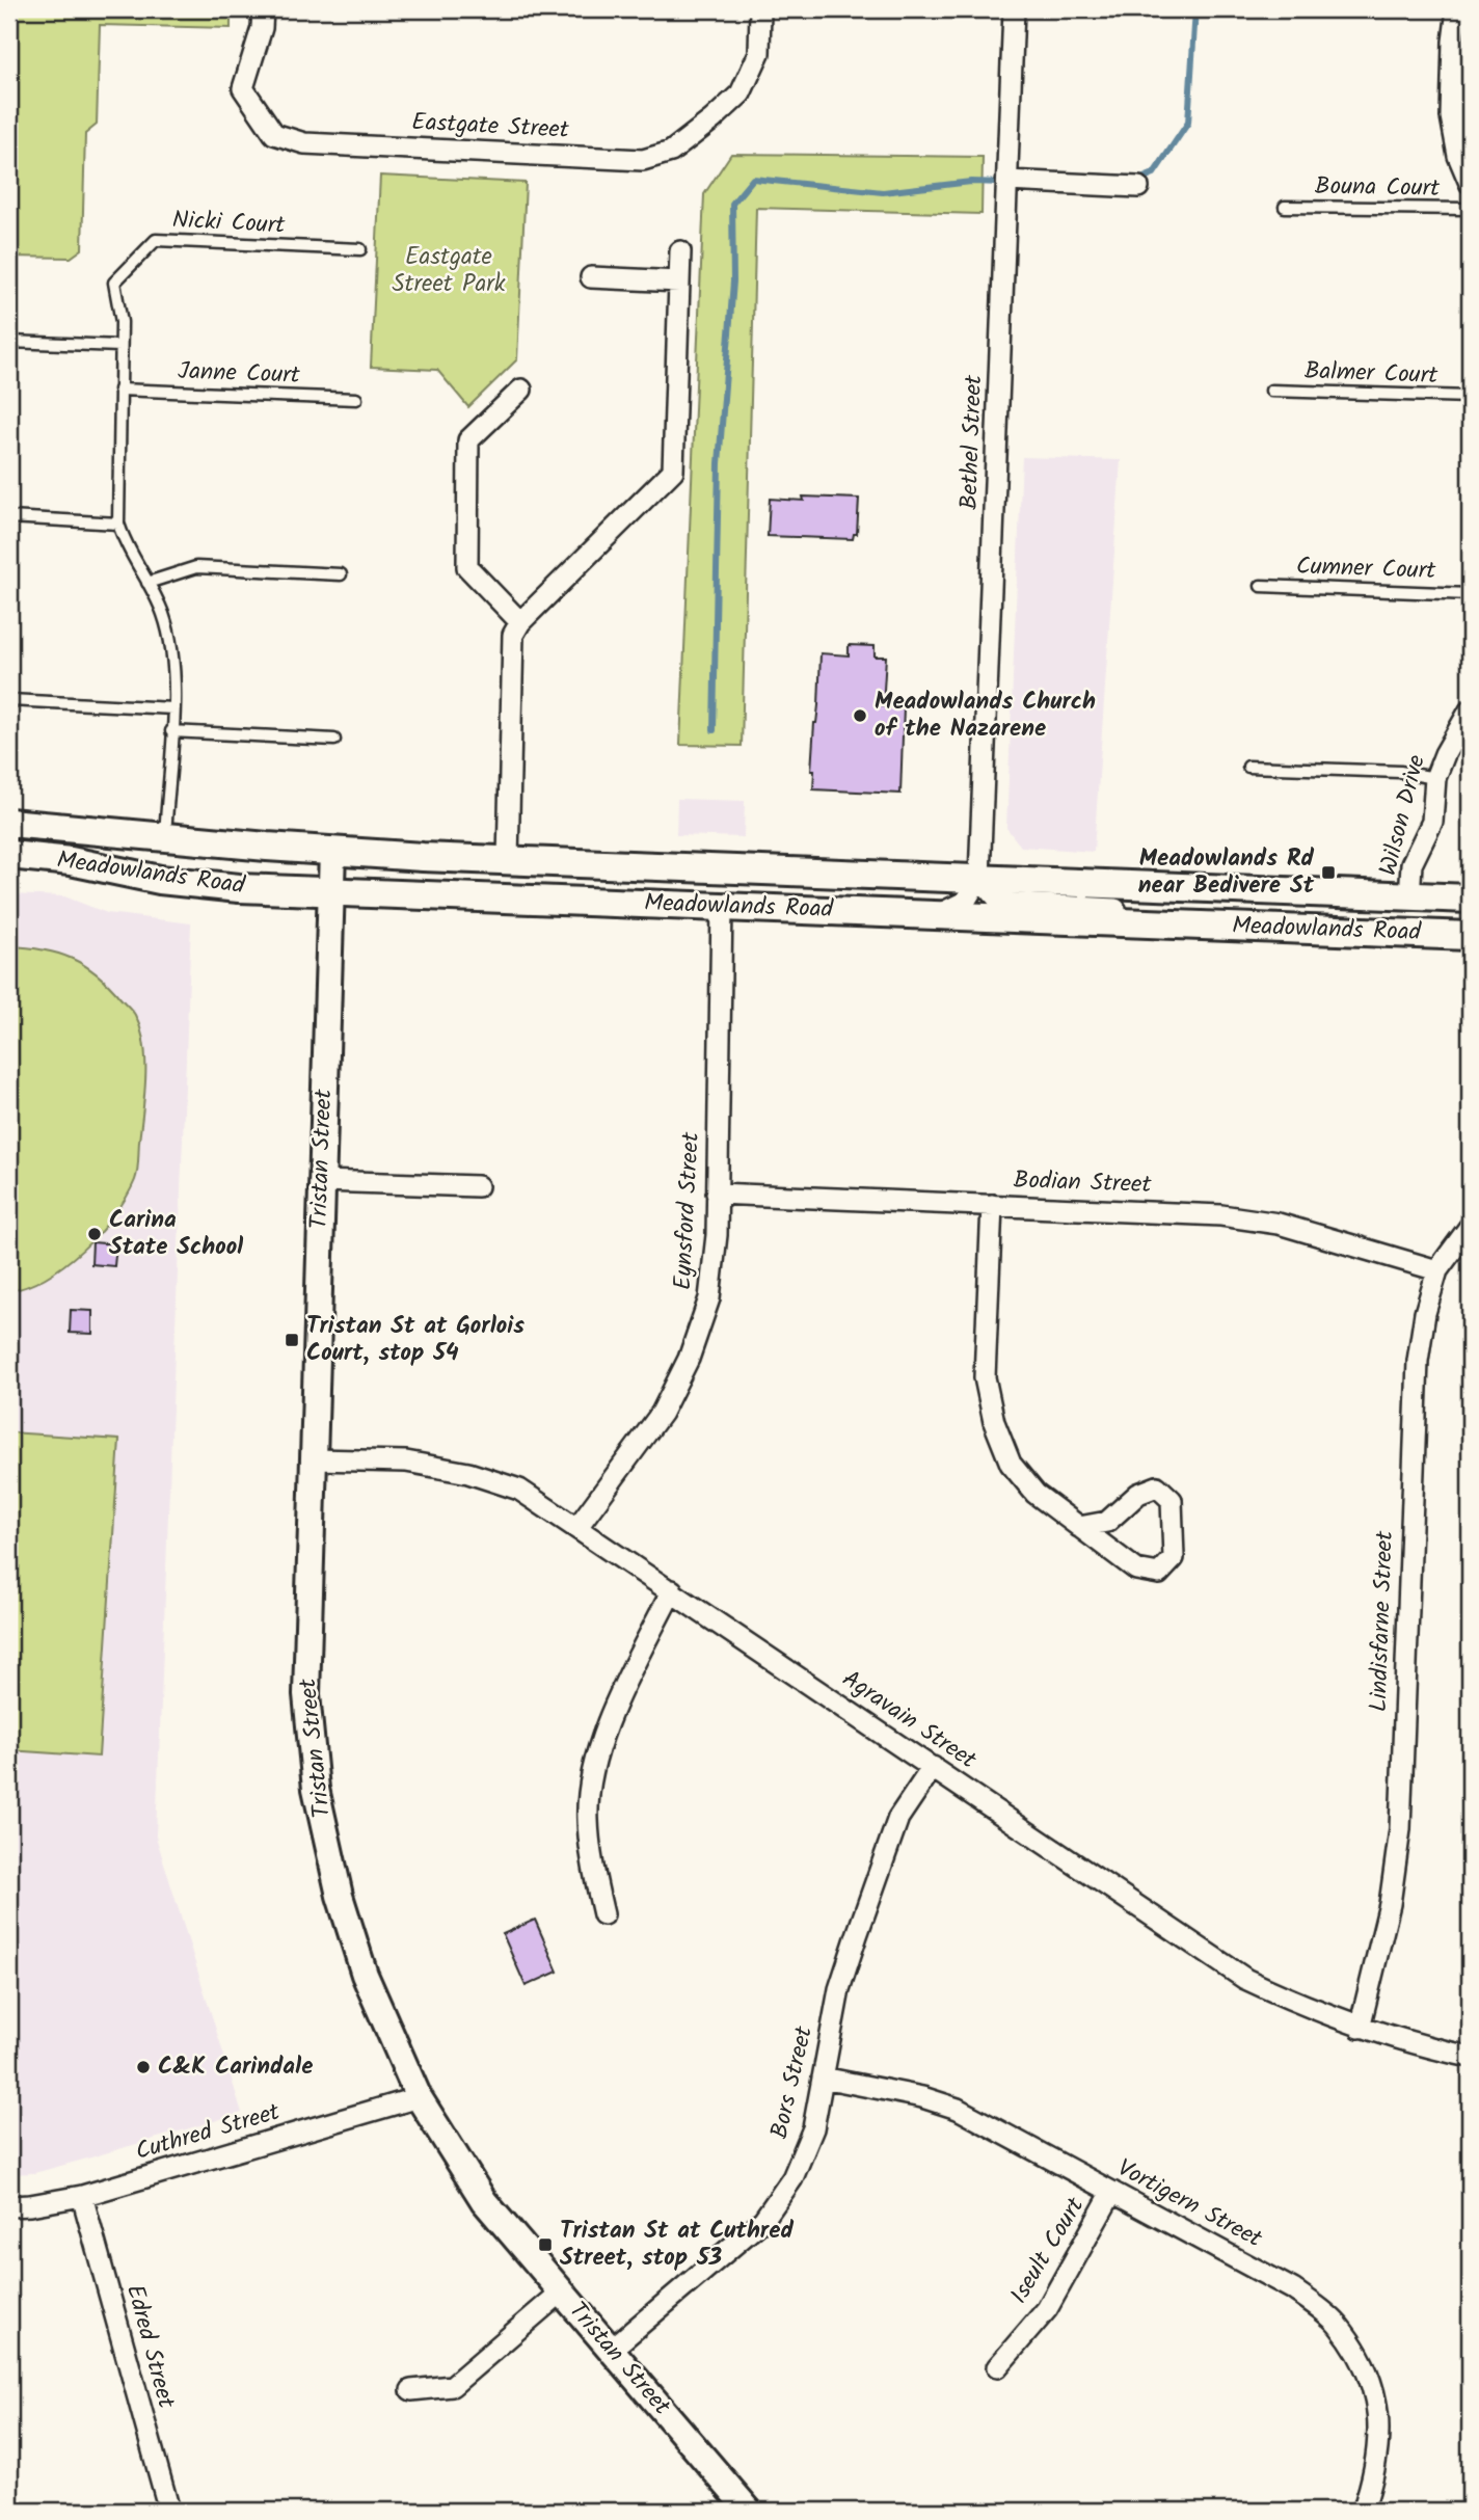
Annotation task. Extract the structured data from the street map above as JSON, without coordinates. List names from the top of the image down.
{
  "streets": {
    "main road": ["Meadowlands Road"],
    "street": [
      "Eastgate Street",
      "Bethel Street",
      "Wilson Drive",
      "Tristan Street",
      "Bodian Street",
      "Eynsford Street",
      "Lindisfarne Street",
      "Agravain Street",
      "Bors Street",
      "Cuthred Street",
      "Vortigern Street",
      "Iseult Court",
      "Edred Street"
    ],
    "lane": [
      "Bouna Court",
      "Nicki Court",
      "Janne Court",
      "Balmer Court",
      "Cumner Court"
    ]
  },
  "crossings": [
    ["Bethel Street", "Meadowlands Road"],
    ["Wilson Drive", "Meadowlands Road"],
    ["Meadowlands Road", "Tristan Street"],
    ["Meadowlands Road", "Eynsford Street"],
    ["Tristan Street", "Agravain Street"],
    ["Tristan Street", "Bors Street"],
    ["Tristan Street", "Cuthred Street"],
    ["Bodian Street", "Eynsford Street"],
    ["Bodian Street", "Lindisfarne Street"],
    ["Eynsford Street", "Agravain Street"],
    ["Lindisfarne Street", "Agravain Street"],
    ["Agravain Street", "Bors Street"],
    ["Bors Street", "Vortigern Street"],
    ["Cuthred Street", "Edred Street"],
    ["Vortigern Street", "Iseult Court"]
  ],
  "parks": ["Eastgate Street Park"],
  "places": {
    "other": ["Meadowlands Church of the Nazarene", "Carina State School", "C&K Carindale"],
    "transit": ["Meadowlands Rd near Bedivere St", "Tristan St at Gorlois Court, stop 54", "Tristan St at Cuthred Street, stop 53"]
  }
}
